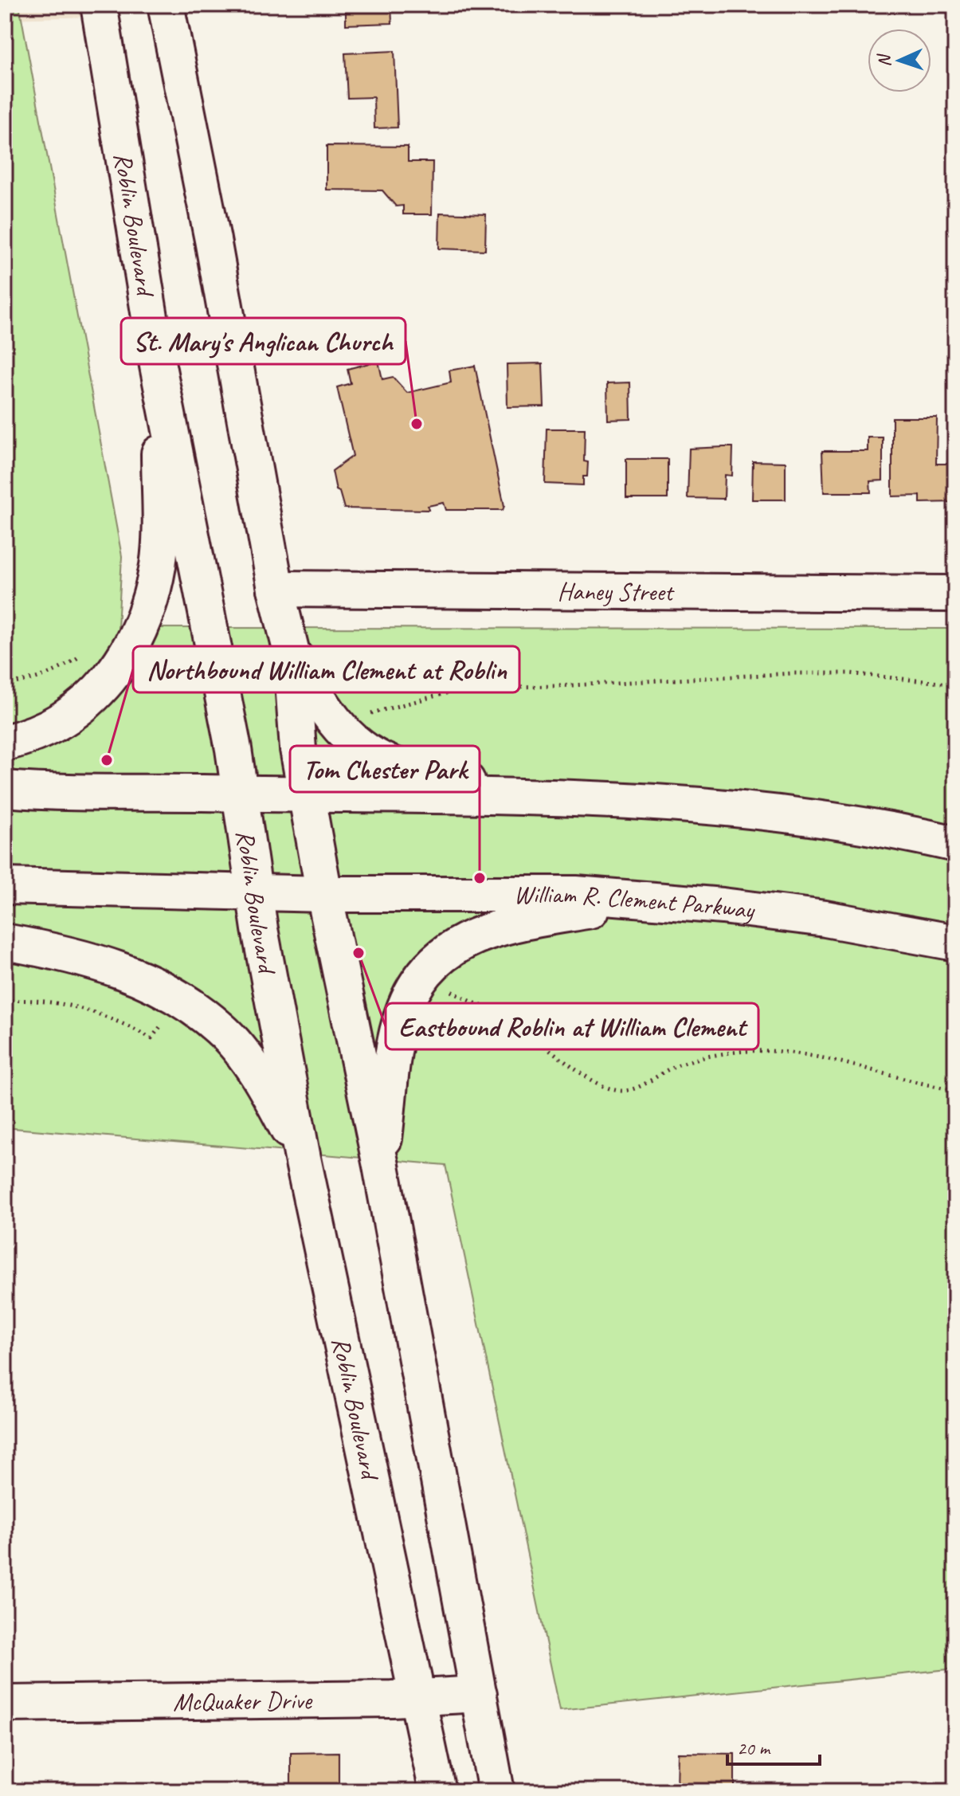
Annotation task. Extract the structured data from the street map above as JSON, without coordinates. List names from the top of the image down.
{
  "streets": {
    "main road": [
      "Roblin Boulevard",
      "Haney Street",
      "William R. Clement Parkway",
      "McQuaker Drive"
    ]
  },
  "crossings": [
    ["Roblin Boulevard", "William R. Clement Parkway"],
    ["Roblin Boulevard", "McQuaker Drive"]
  ],
  "places": [
    "St. Mary's Anglican Church",
    "Northbound William Clement at Roblin",
    "Tom Chester Park",
    "Eastbound Roblin at William Clement"
  ],
  "scale_bar": "20 m",
  "north": "left"
}
